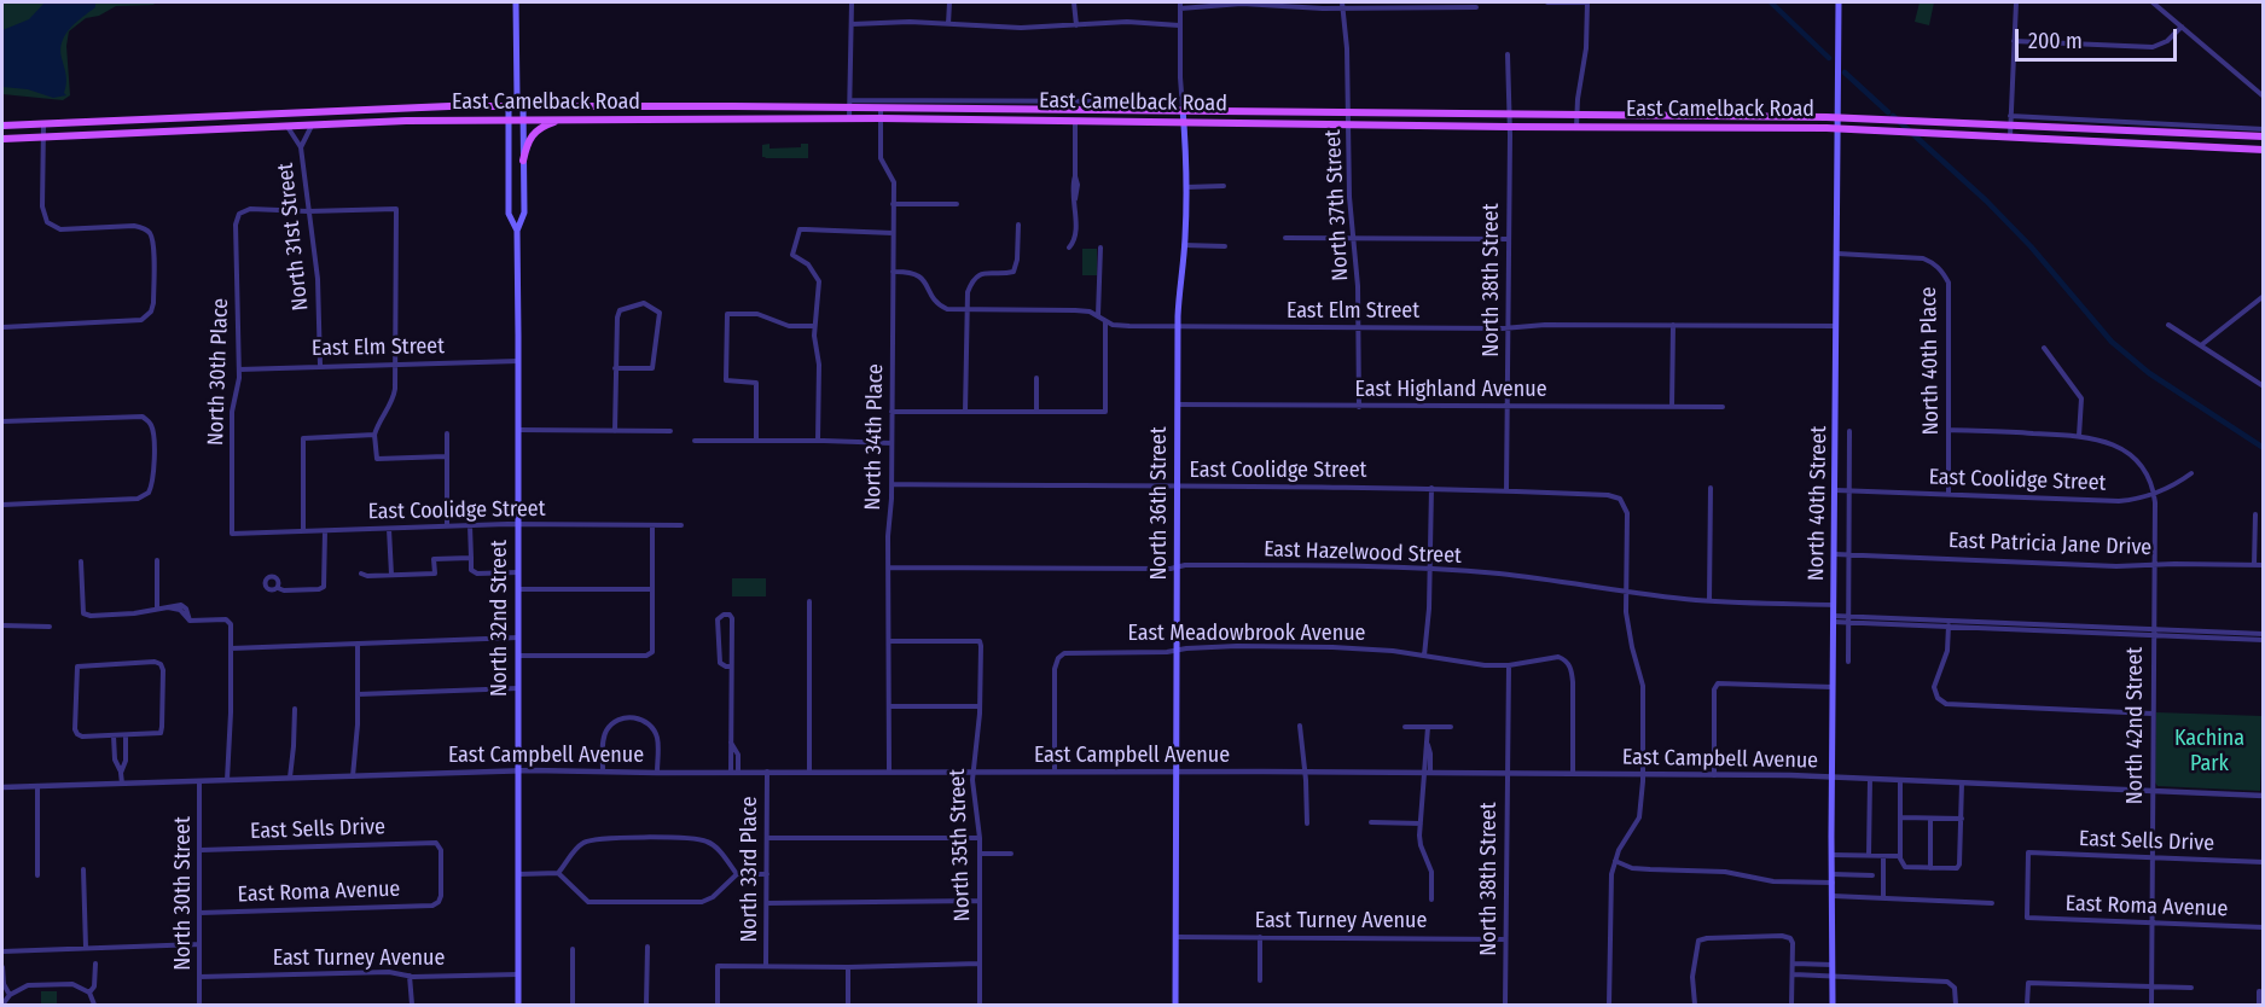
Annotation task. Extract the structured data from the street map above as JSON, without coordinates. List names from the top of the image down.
{
  "streets": {
    "main road": [
      "East Camelback Road",
      "North 36th Street",
      "North 40th Street",
      "North 32nd Street"
    ],
    "street": [
      "North 37th Street",
      "North 31st Street",
      "North 38th Street",
      "East Elm Street",
      "North 40th Place",
      "North 30th Place",
      "East Highland Avenue",
      "North 34th Place",
      "East Coolidge Street",
      "East Patricia Jane Drive",
      "East Hazelwood Street",
      "East Meadowbrook Avenue",
      "North 42nd Street",
      "East Campbell Avenue",
      "East Sells Drive",
      "North 35th Street",
      "North 33rd Place",
      "East Roma Avenue",
      "North 30th Street",
      "East Turney Avenue"
    ]
  },
  "crossings": [
    ["East Camelback Road", "North 37th Street"],
    ["East Camelback Road", "North 31st Street"],
    ["East Camelback Road", "North 38th Street"],
    ["East Camelback Road", "North 34th Place"],
    ["East Camelback Road", "North 36th Street"],
    ["East Camelback Road", "North 40th Street"],
    ["East Camelback Road", "North 32nd Street"],
    ["North 37th Street", "East Elm Street"],
    ["North 37th Street", "East Highland Avenue"],
    ["North 31st Street", "East Elm Street"],
    ["North 31st Street", "North 30th Place"],
    ["North 38th Street", "East Elm Street"],
    ["North 38th Street", "East Highland Avenue"],
    ["North 38th Street", "East Coolidge Street"],
    ["North 38th Street", "East Meadowbrook Avenue"],
    ["North 38th Street", "East Campbell Avenue"],
    ["North 38th Street", "East Turney Avenue"],
    ["East Elm Street", "North 30th Place"],
    ["East Elm Street", "North 36th Street"],
    ["East Elm Street", "North 40th Street"],
    ["East Elm Street", "North 32nd Street"],
    ["North 40th Place", "East Coolidge Street"],
    ["North 40th Place", "North 40th Street"],
    ["North 30th Place", "East Coolidge Street"],
    ["East Highland Avenue", "North 36th Street"],
    ["North 34th Place", "East Coolidge Street"],
    ["North 34th Place", "East Hazelwood Street"],
    ["North 34th Place", "East Campbell Avenue"],
    ["North 34th Place", "North 35th Street"],
    ["East Coolidge Street", "North 36th Street"],
    ["East Coolidge Street", "North 40th Street"],
    ["East Coolidge Street", "East Hazelwood Street"],
    ["East Coolidge Street", "North 32nd Street"],
    ["East Coolidge Street", "North 42nd Street"],
    ["North 36th Street", "East Hazelwood Street"],
    ["North 36th Street", "East Meadowbrook Avenue"],
    ["North 36th Street", "East Campbell Avenue"],
    ["North 36th Street", "East Turney Avenue"],
    ["North 40th Street", "East Patricia Jane Drive"],
    ["North 40th Street", "East Hazelwood Street"],
    ["North 40th Street", "East Campbell Avenue"],
    ["East Patricia Jane Drive", "North 42nd Street"],
    ["North 32nd Street", "East Campbell Avenue"],
    ["North 32nd Street", "East Turney Avenue"],
    ["East Meadowbrook Avenue", "East Campbell Avenue"],
    ["North 42nd Street", "East Campbell Avenue"],
    ["North 42nd Street", "East Sells Drive"],
    ["North 42nd Street", "East Roma Avenue"],
    ["East Campbell Avenue", "North 35th Street"],
    ["East Campbell Avenue", "North 33rd Place"],
    ["East Campbell Avenue", "North 30th Street"],
    ["East Sells Drive", "East Roma Avenue"],
    ["East Sells Drive", "North 30th Street"],
    ["East Roma Avenue", "North 30th Street"],
    ["North 30th Street", "East Turney Avenue"]
  ],
  "parks": ["Kachina Park"],
  "scale_bar": "200 m"
}
